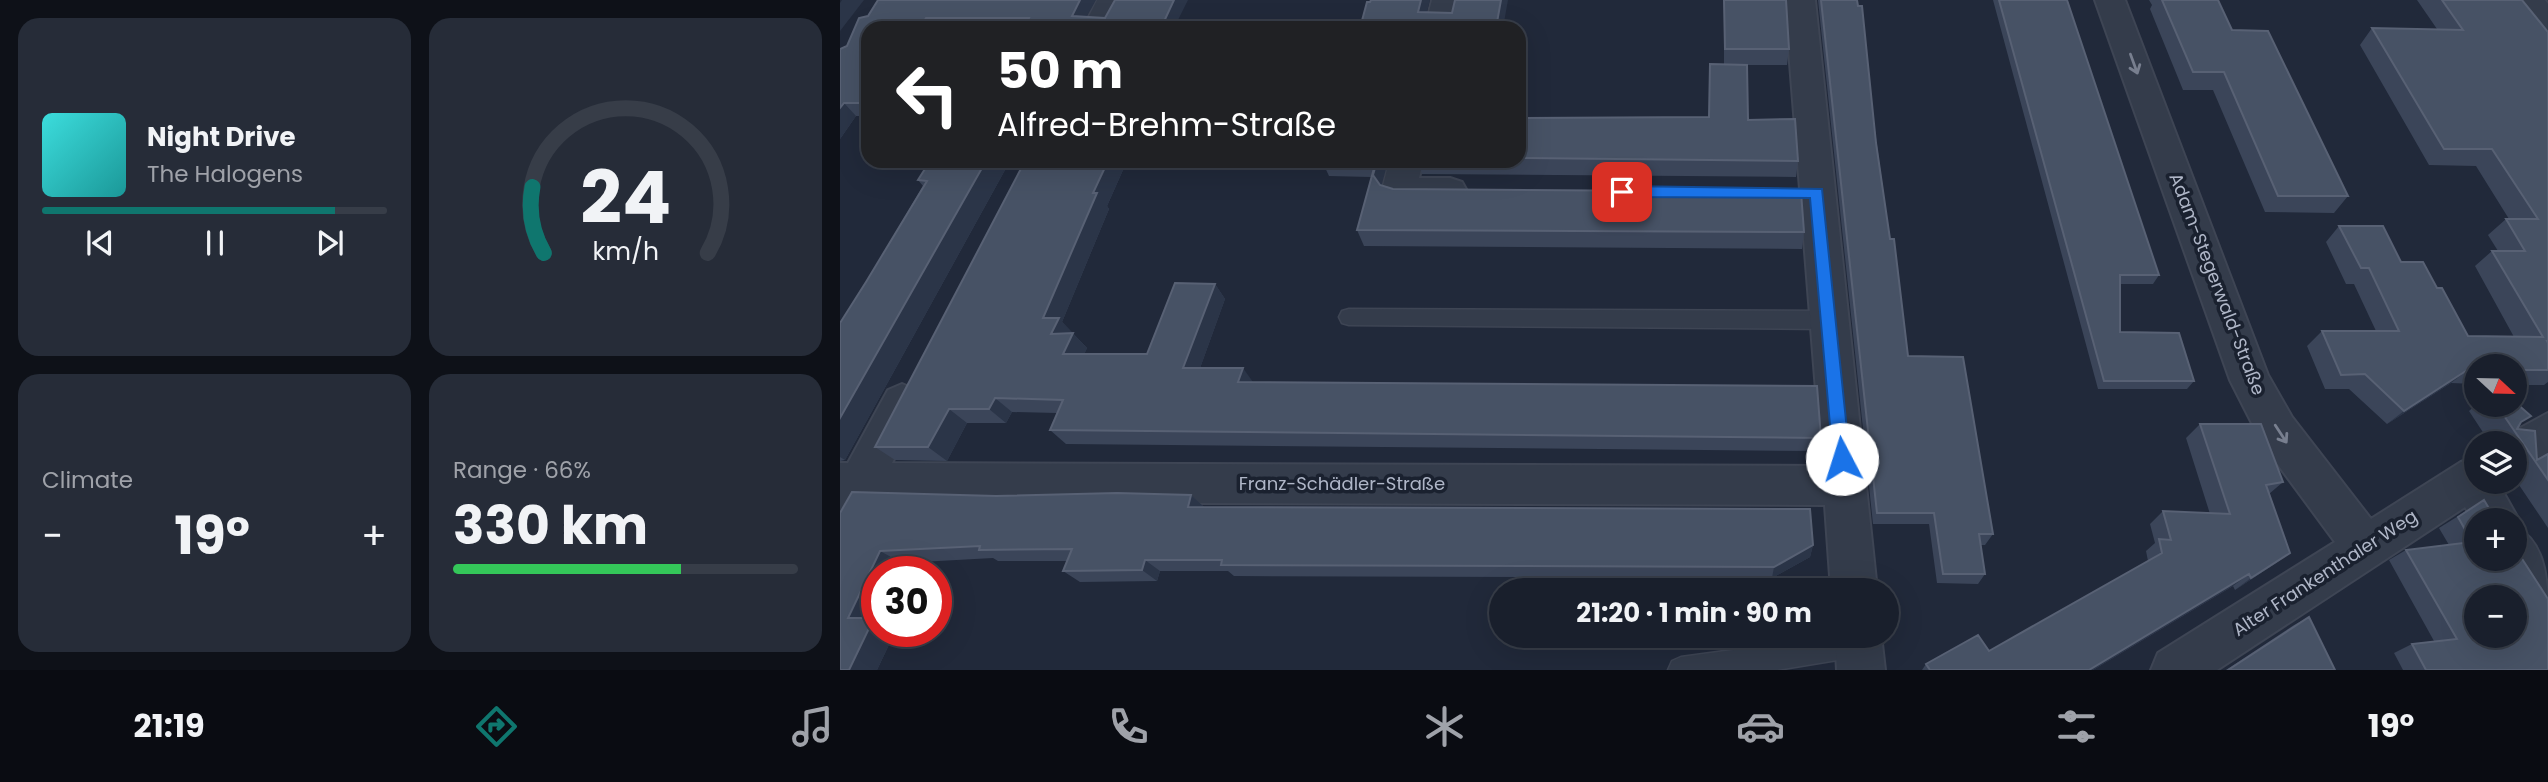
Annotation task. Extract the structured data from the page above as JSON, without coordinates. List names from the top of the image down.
{
  "streets": {
    "street": ["Adam-Stegerwald-Straße", "Franz-Schädler-Straße", "Alter Frankenthaler Weg"]
  },
  "crossings": [
    ["Adam-Stegerwald-Straße", "Alter Frankenthaler Weg"]
  ],
  "one_way": ["Adam-Stegerwald-Straße"],
  "north": "right",
  "page": {
    "turn": ["50 m", "Alfred-Brehm-Straße"],
    "song": ["Night Drive", "The Halogens"],
    "map_buttons": ["+", "−"],
    "tile": [
      "Climate",
      ["Range · 66%", "330 km"]
    ],
    "heat": ["−", "19°", "+"],
    "limit": "30",
    "trip": "21:20 · 1 min · 90 m",
    "tabs": ["21:19", "19°"],
    "gauge": ["24", "km/h"]
  }
}
